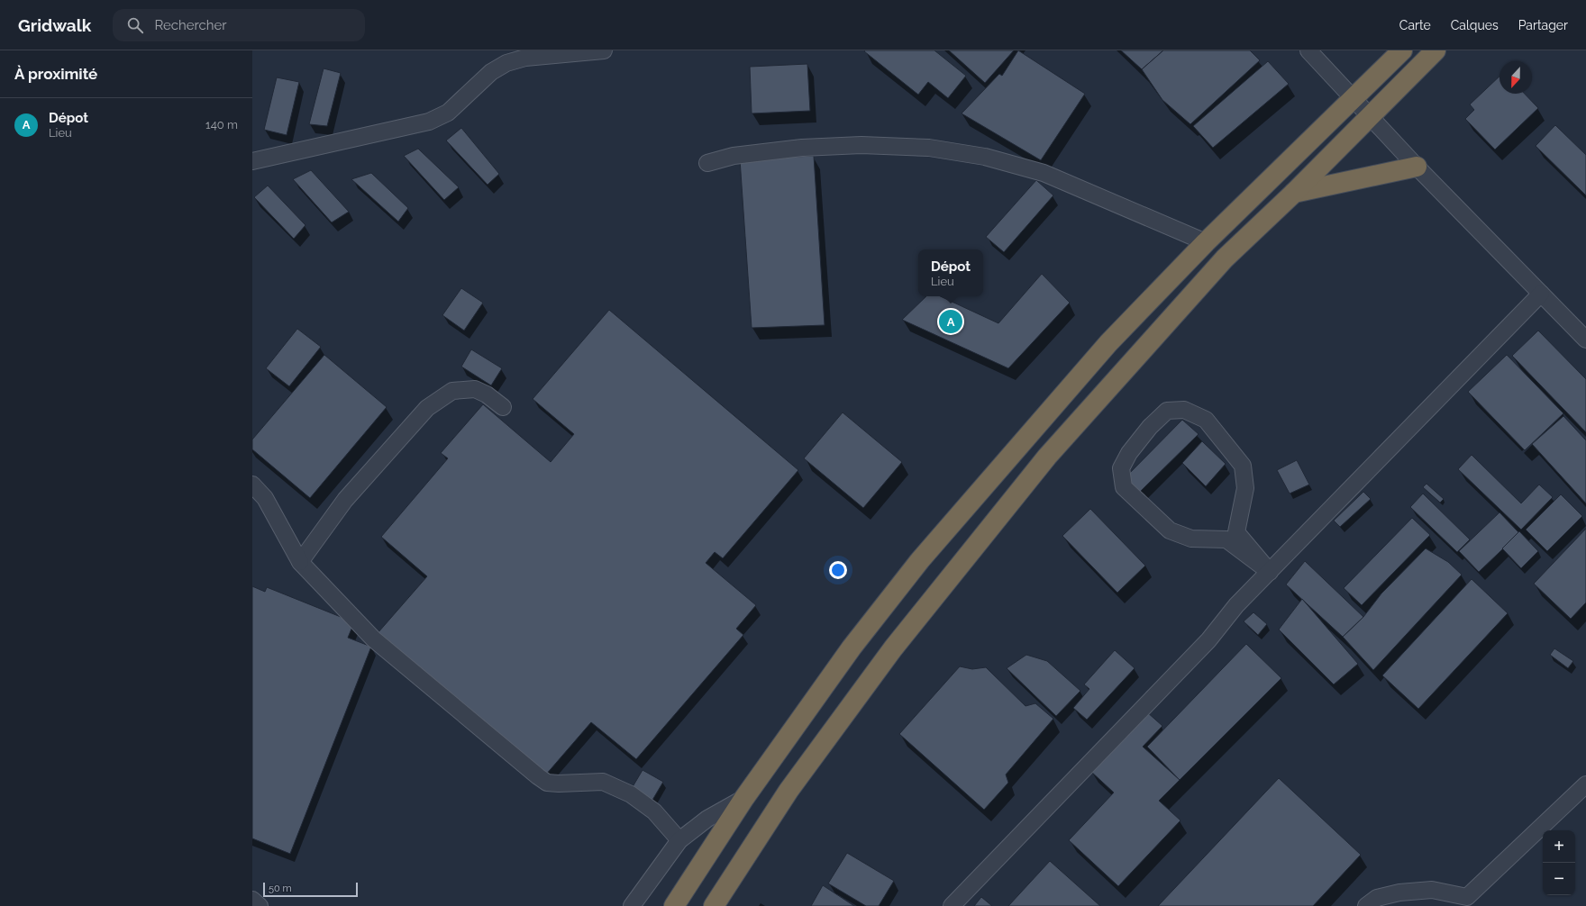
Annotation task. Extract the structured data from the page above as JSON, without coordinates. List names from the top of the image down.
{
  "scale_bar": "50 m",
  "north": "bottom",
  "page": {
    "header": "Gridwalk",
    "search": "Rechercher",
    "nav": ["Carte", "Calques", "Partager"],
    "heading": "À proximité",
    "list": [
      {
        "mark": "A",
        "name": "Dépot",
        "note": "Lieu",
        "value": "140 m"
      }
    ],
    "popup": ["Dépot", "Lieu"],
    "pins": "A",
    "map_buttons": ["+", "−"],
    "scale": "50 m"
  }
}
